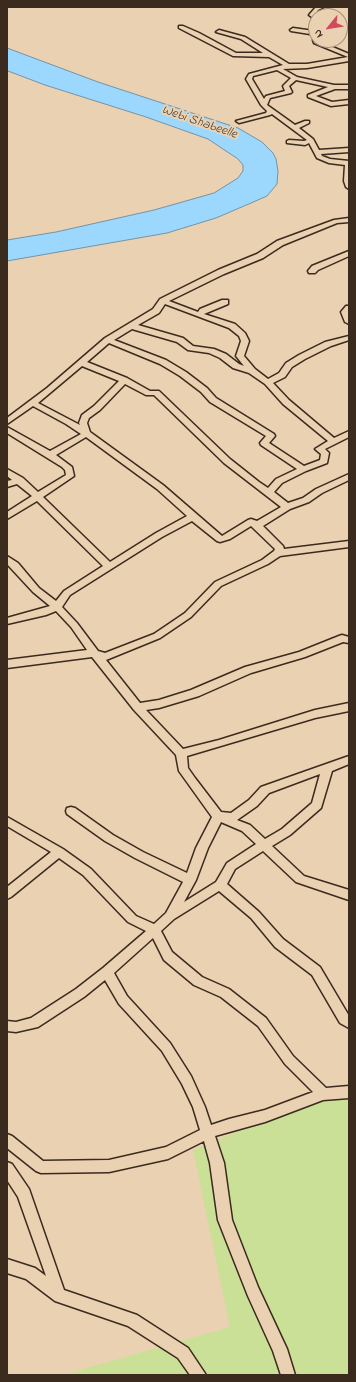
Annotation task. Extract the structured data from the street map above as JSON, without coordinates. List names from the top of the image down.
{
  "water": ["Webi Shabeelle"],
  "north": "bottom left"
}
